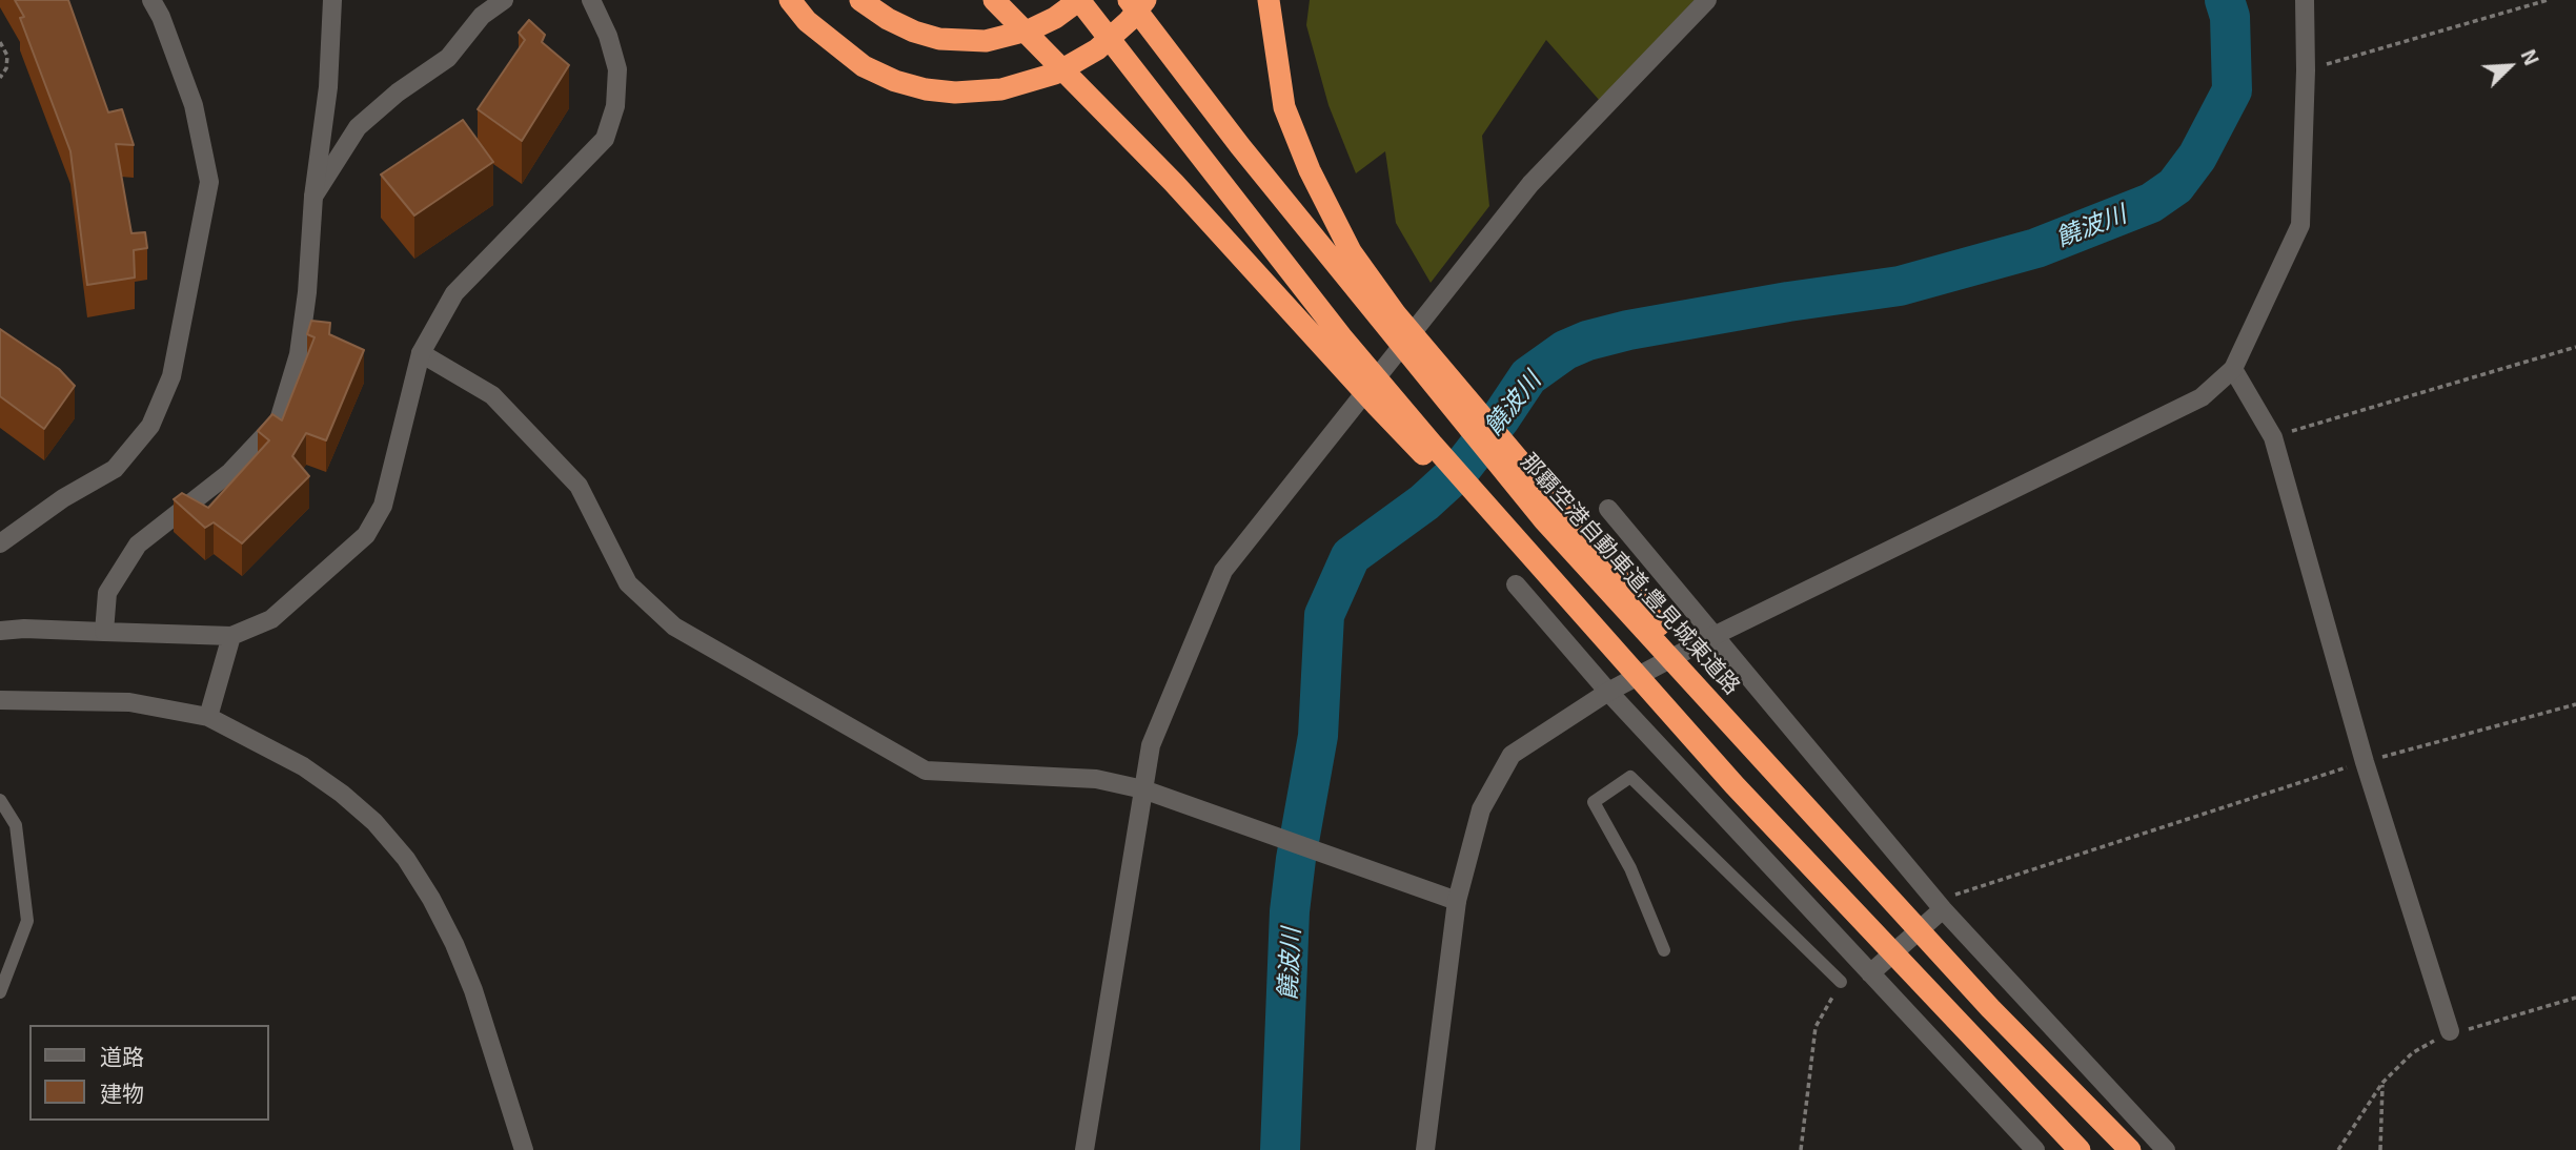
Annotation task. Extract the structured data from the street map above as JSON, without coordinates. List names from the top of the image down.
{
  "streets": {
    "highway": ["那覇空港自動車道;豊見城東道路"]
  },
  "water": ["饒波川"],
  "legend": ["道路", "建物"],
  "north": "top right"
}
